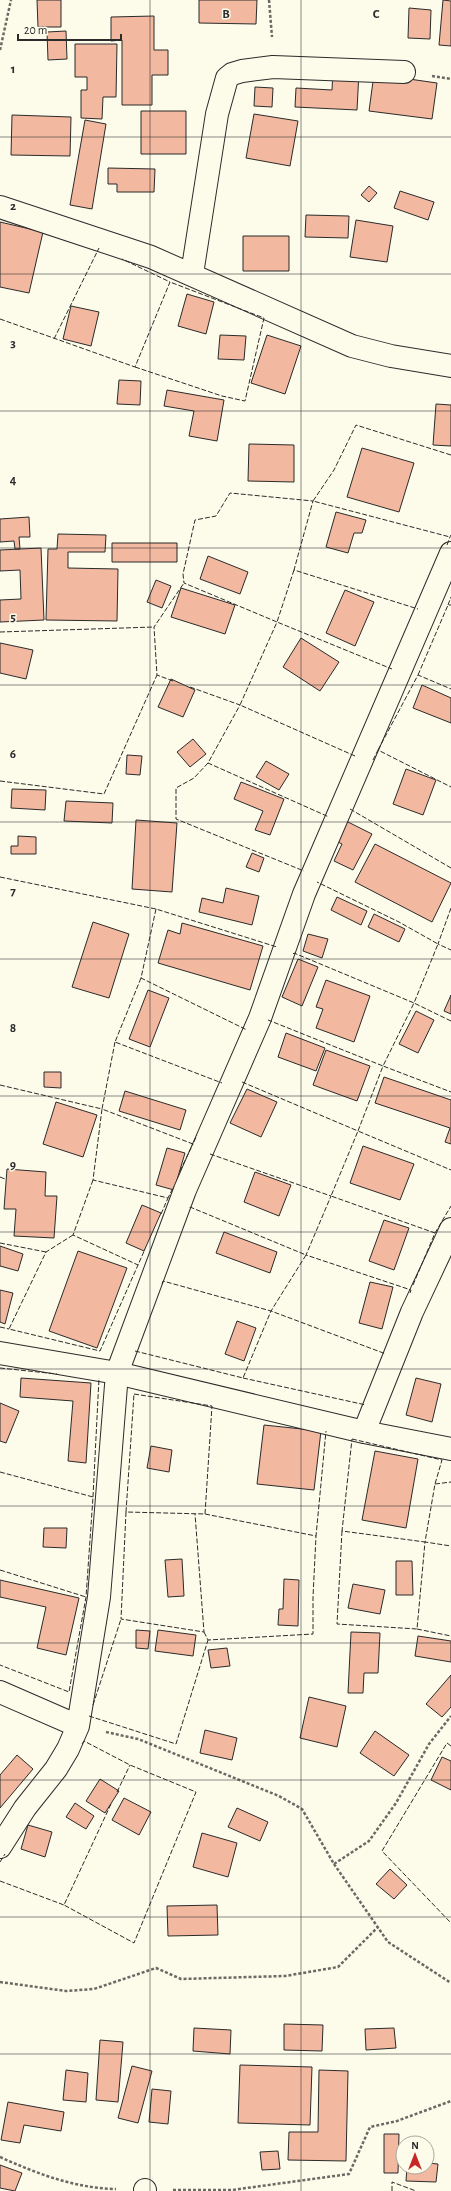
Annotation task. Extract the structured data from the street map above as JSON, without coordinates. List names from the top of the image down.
{
  "scale_bar": "20 m",
  "north": "top",
  "grid": {
    "columns": ["B", "C"],
    "rows": [
      "1",
      "2",
      "3",
      "4",
      "5",
      "6",
      "7",
      "8",
      "9"
    ]
  }
}
